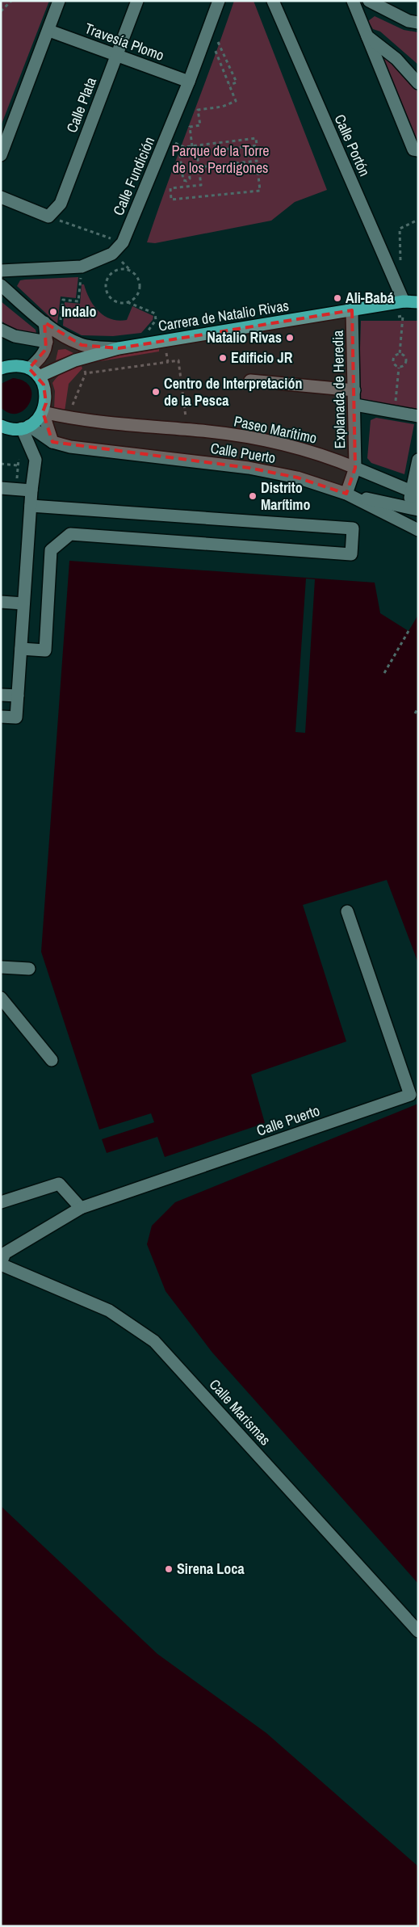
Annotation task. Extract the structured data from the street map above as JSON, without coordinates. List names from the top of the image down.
{
  "streets": {
    "highway": ["Carrera de Natalio Rivas"],
    "street": [
      "Travesía Plomo",
      "Calle Plata",
      "Calle Portón",
      "Calle Fundición",
      "Explanada de Heredia",
      "Paseo Marítimo",
      "Calle Puerto",
      "Calle Marismas"
    ]
  },
  "crossings": [
    ["Travesía Plomo", "Calle Plata"],
    ["Travesía Plomo", "Calle Fundición"],
    ["Calle Portón", "Carrera de Natalio Rivas"],
    ["Carrera de Natalio Rivas", "Explanada de Heredia"],
    ["Explanada de Heredia", "Paseo Marítimo"]
  ],
  "parks": ["Parque de la Torre de los Perdigones"],
  "places": [
    "Ali-Babá",
    "Indalo",
    "Natalio Rivas",
    "Edificio JR",
    "Centro de Interpretación de la Pesca",
    "Distrito Marítimo",
    "Sirena Loca"
  ]
}
